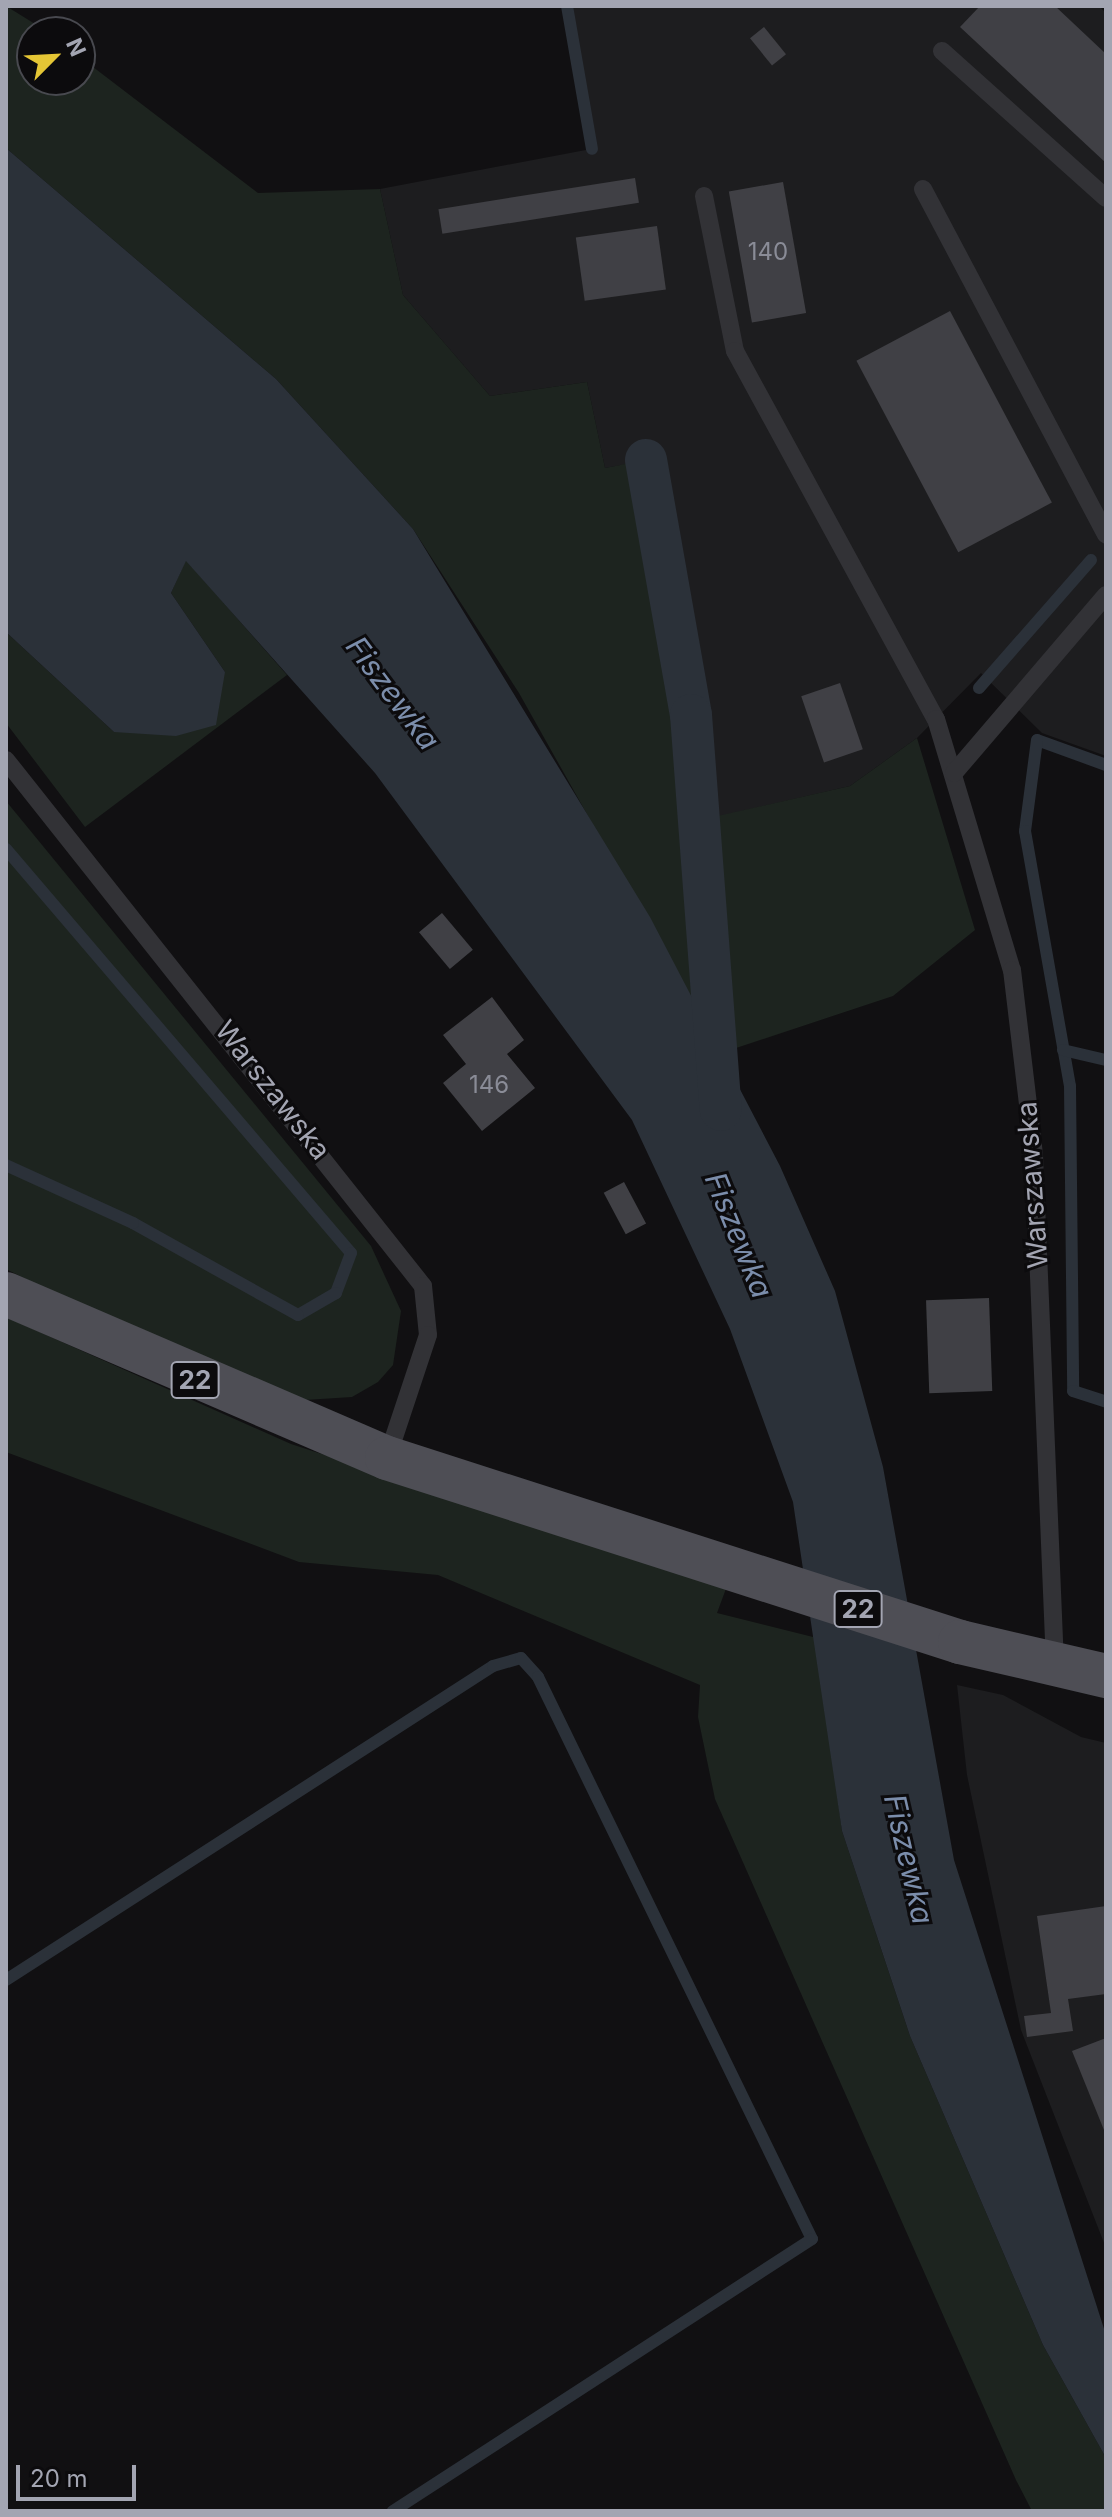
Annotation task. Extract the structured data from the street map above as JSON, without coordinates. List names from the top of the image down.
{
  "streets": {
    "main road": ["22"],
    "lane": ["Warszawska"]
  },
  "crossings": [
    ["Warszawska", "22"]
  ],
  "water": ["Fiszewka"],
  "house_numbers": ["140", "146"],
  "scale_bar": "20 m",
  "north": "top right"
}
